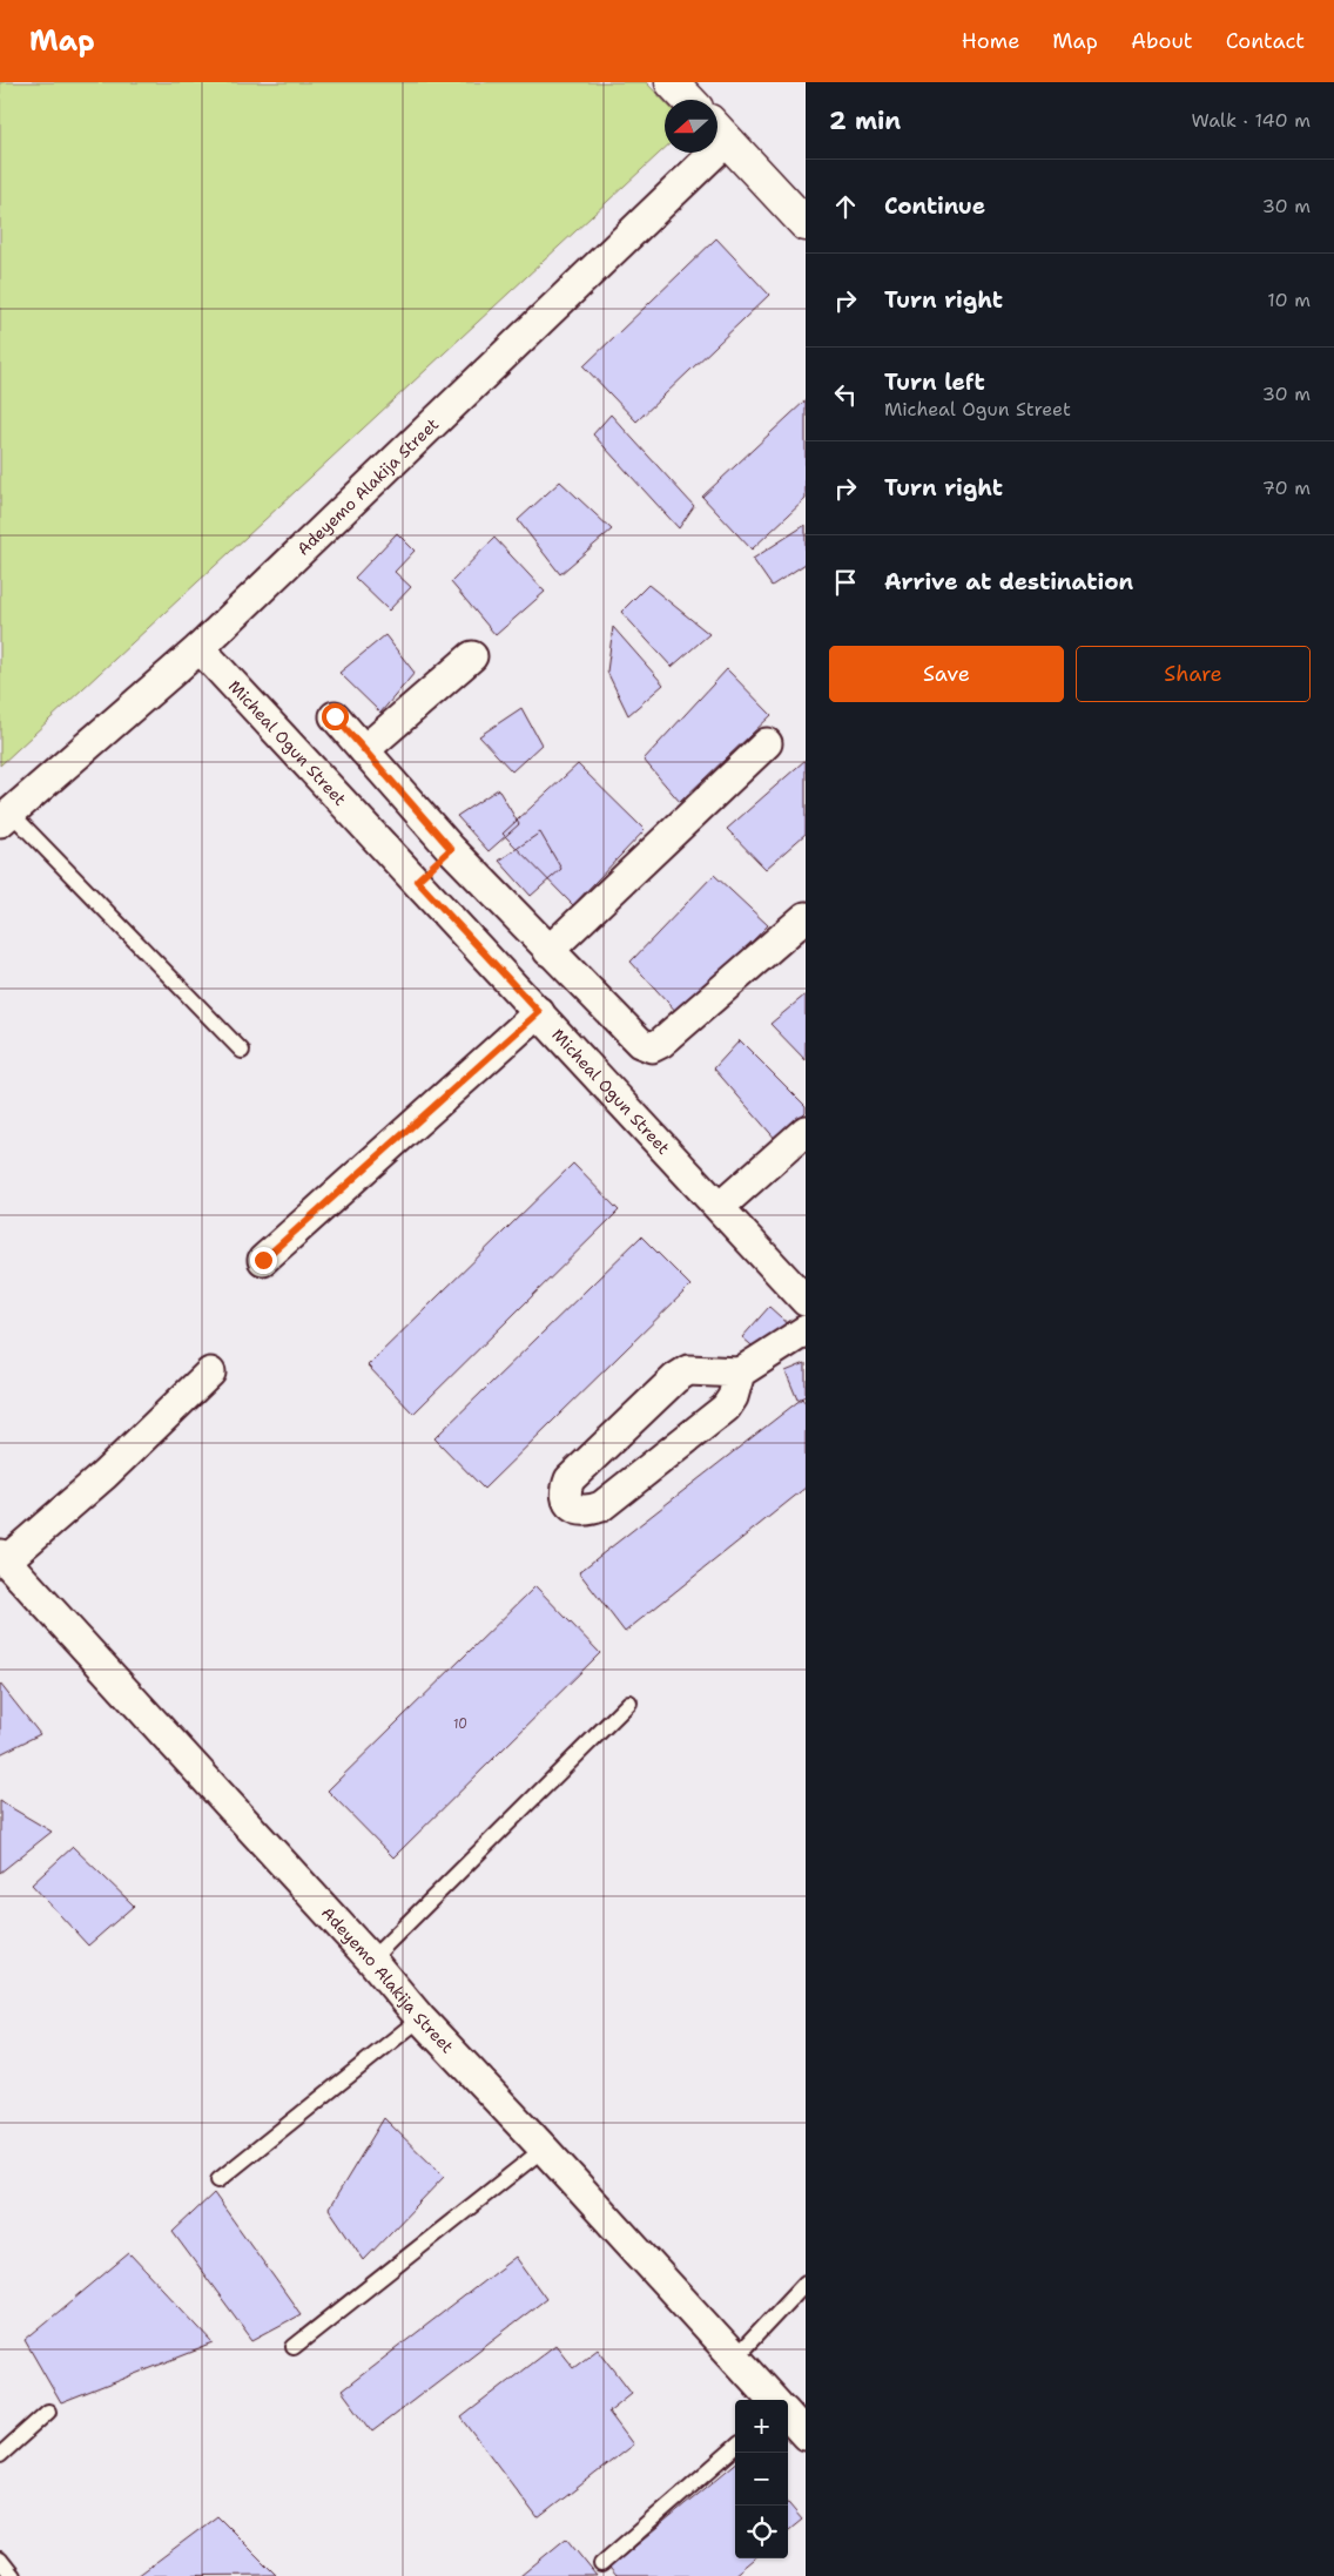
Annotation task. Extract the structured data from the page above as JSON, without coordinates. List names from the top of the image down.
{
  "streets": {
    "street": ["Adeyemo Alakija Street", "Micheal Ogun Street"]
  },
  "crossings": [
    ["Adeyemo Alakija Street", "Micheal Ogun Street"]
  ],
  "house_numbers": ["10"],
  "north": "left",
  "page": {
    "header": "Map",
    "nav": [
      "Home",
      "Map",
      "About",
      "Contact"
    ],
    "heading": ["2 min", "Walk · 140 m"],
    "list": [
      ["Continue", "30 m"],
      ["Turn right", "10 m"],
      ["Turn left", "Micheal Ogun Street", "30 m"],
      ["Turn right", "70 m"],
      "Arrive at destination"
    ],
    "buttons": ["Save", "Share"],
    "map_buttons": ["+", "−"]
  }
}
